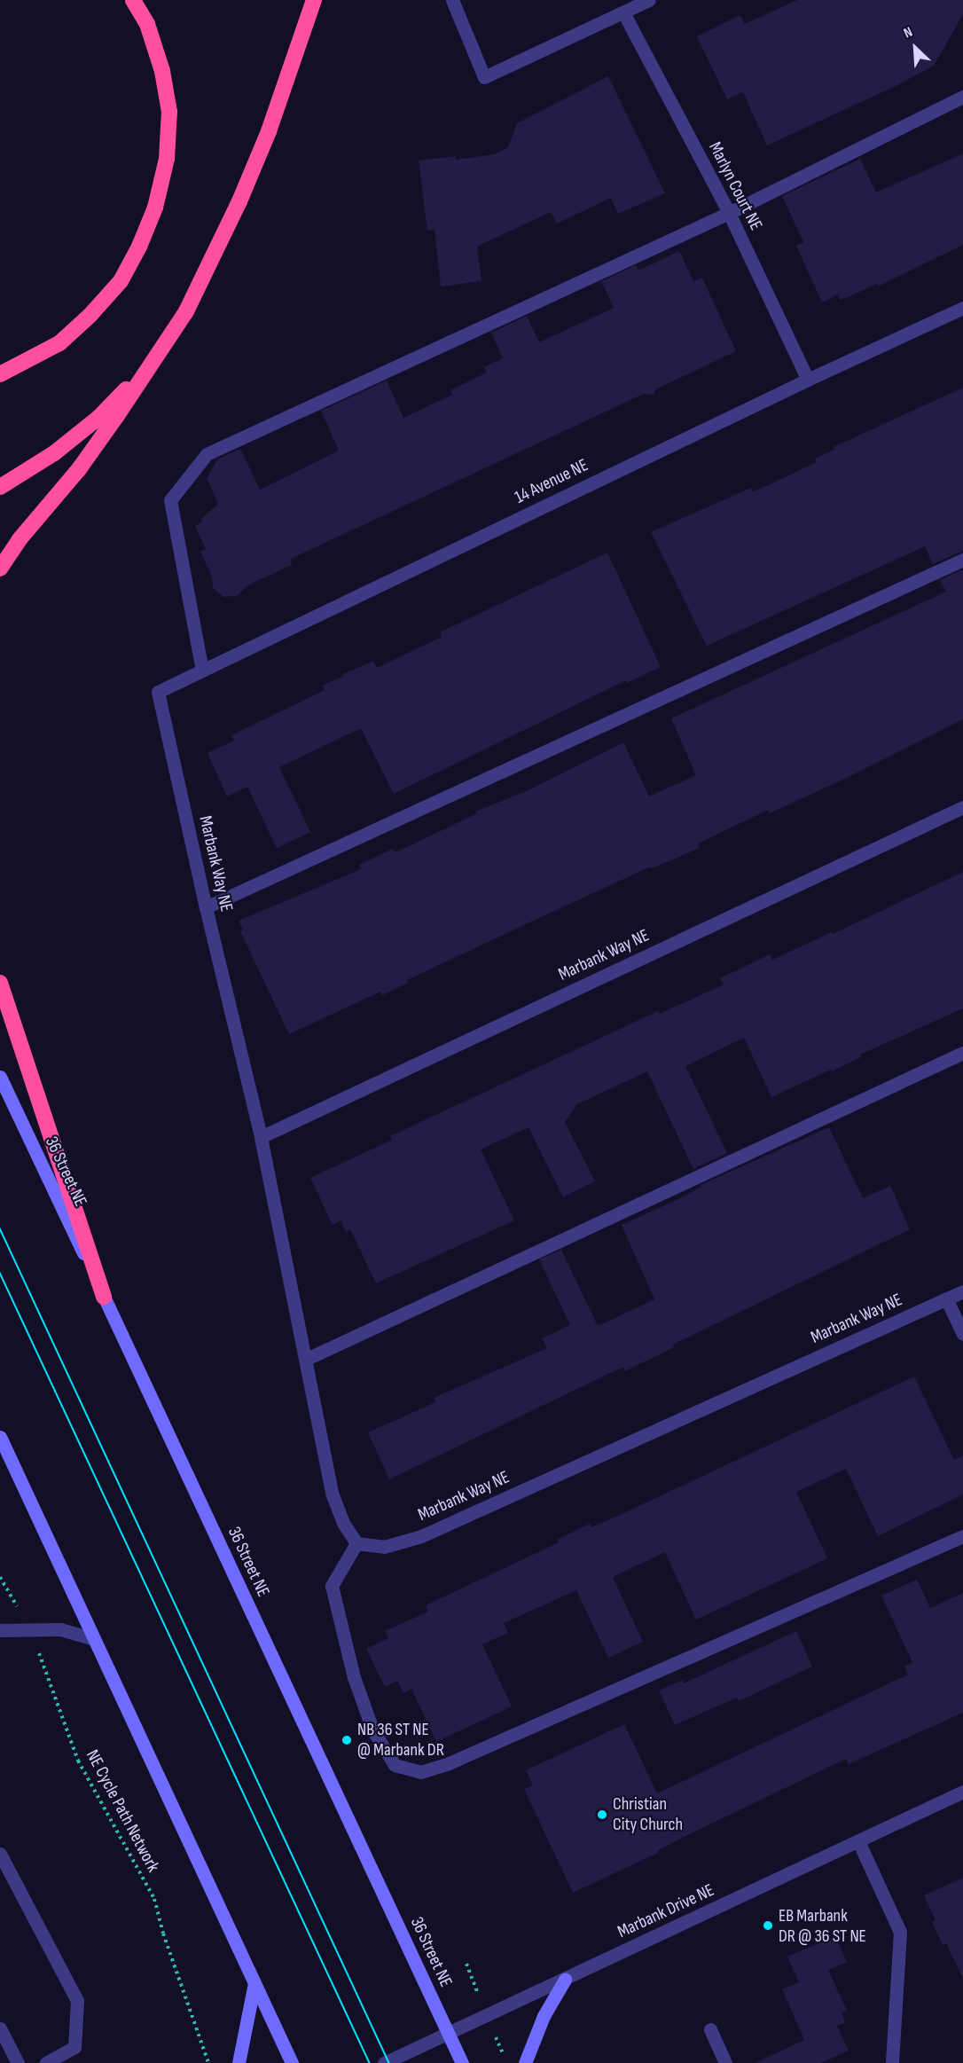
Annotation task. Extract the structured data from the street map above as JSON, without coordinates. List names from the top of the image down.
{
  "streets": {
    "main road": ["36 Street NE"],
    "street": [
      "Marlyn Court NE",
      "14 Avenue NE",
      "Marbank Way NE",
      "Marbank Drive NE"
    ],
    "path": ["NE Cycle Path Network"]
  },
  "crossings": [
    ["Marlyn Court NE", "14 Avenue NE"],
    ["14 Avenue NE", "Marbank Way NE"],
    ["36 Street NE", "Marbank Drive NE"]
  ],
  "places": ["NB 36 ST NE @ Marbank DR", "Christian City Church", "EB Marbank DR @ 36 ST NE"],
  "north": "top left"
}
